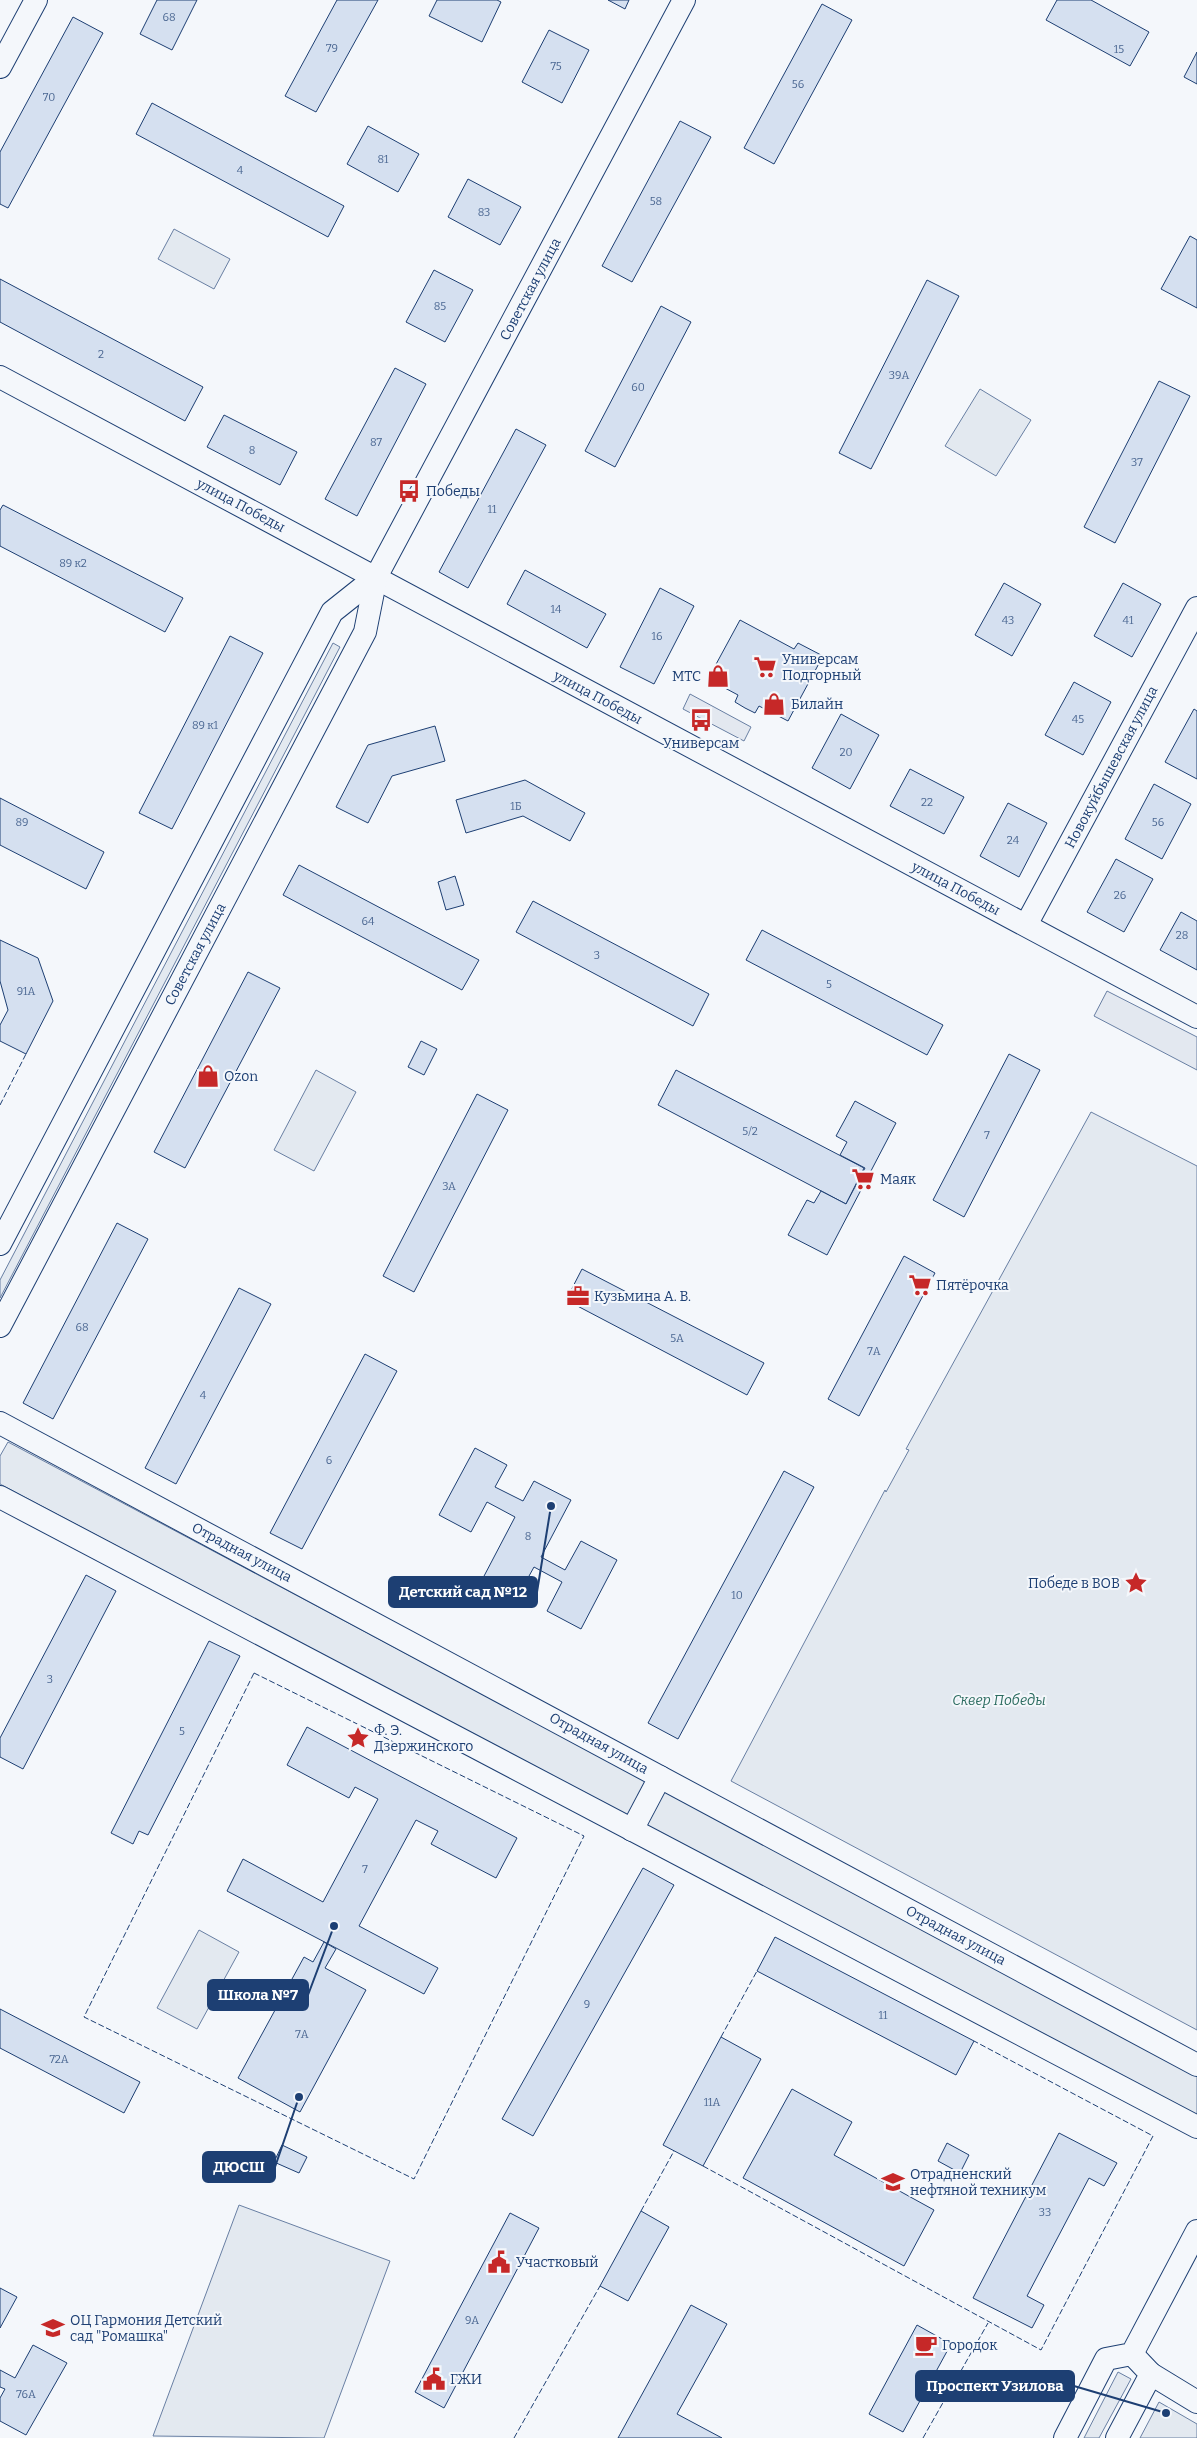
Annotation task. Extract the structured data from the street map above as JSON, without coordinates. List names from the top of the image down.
{
  "streets": {
    "street": [
      "Советская улица",
      "улица Победы",
      "Новокуйбышевская улица",
      "Отрадная улица"
    ]
  },
  "crossings": [
    ["Советская улица", "улица Победы"],
    ["улица Победы", "Новокуйбышевская улица"]
  ],
  "parks": ["Сквер Победы"],
  "places": {
    "bus stop": ["Победы", "Универсам"],
    "supermarket": ["Универсам Подгорный", "Маяк", "Пятёрочка"],
    "shop": ["МТС", "Билайн", "Ozon"],
    "office": ["Кузьмина А. В."],
    "other": [
      "Детский сад №12",
      "Школа №7",
      "ДЮСШ",
      "Проспект Узилова"
    ],
    "place": ["Победе в ВОВ", "Ф. Э. Дзержинского"],
    "school or university": ["Отрадненский нефтяной техникум", "ОЦ Гармония Детский сад \"Ромашка\""],
    "public building": ["Участковый", "ГЖИ"],
    "cafe": ["Городок"]
  },
  "house_numbers": [
    "68",
    "79",
    "15",
    "75",
    "56",
    "70",
    "81",
    "4",
    "58",
    "83",
    "85",
    "2",
    "39А",
    "60",
    "87",
    "8",
    "37",
    "11",
    "89 к2",
    "14",
    "43",
    "41",
    "16",
    "45",
    "89 к1",
    "20",
    "22",
    "1Б",
    "89",
    "56",
    "24",
    "26",
    "64",
    "28",
    "3",
    "5",
    "91А",
    "5/2",
    "7",
    "3А",
    "68",
    "5А",
    "7А",
    "4",
    "6",
    "8",
    "10",
    "3",
    "5",
    "7",
    "9",
    "11",
    "7А",
    "72А",
    "11А",
    "33",
    "9А",
    "76А"
  ]
}
